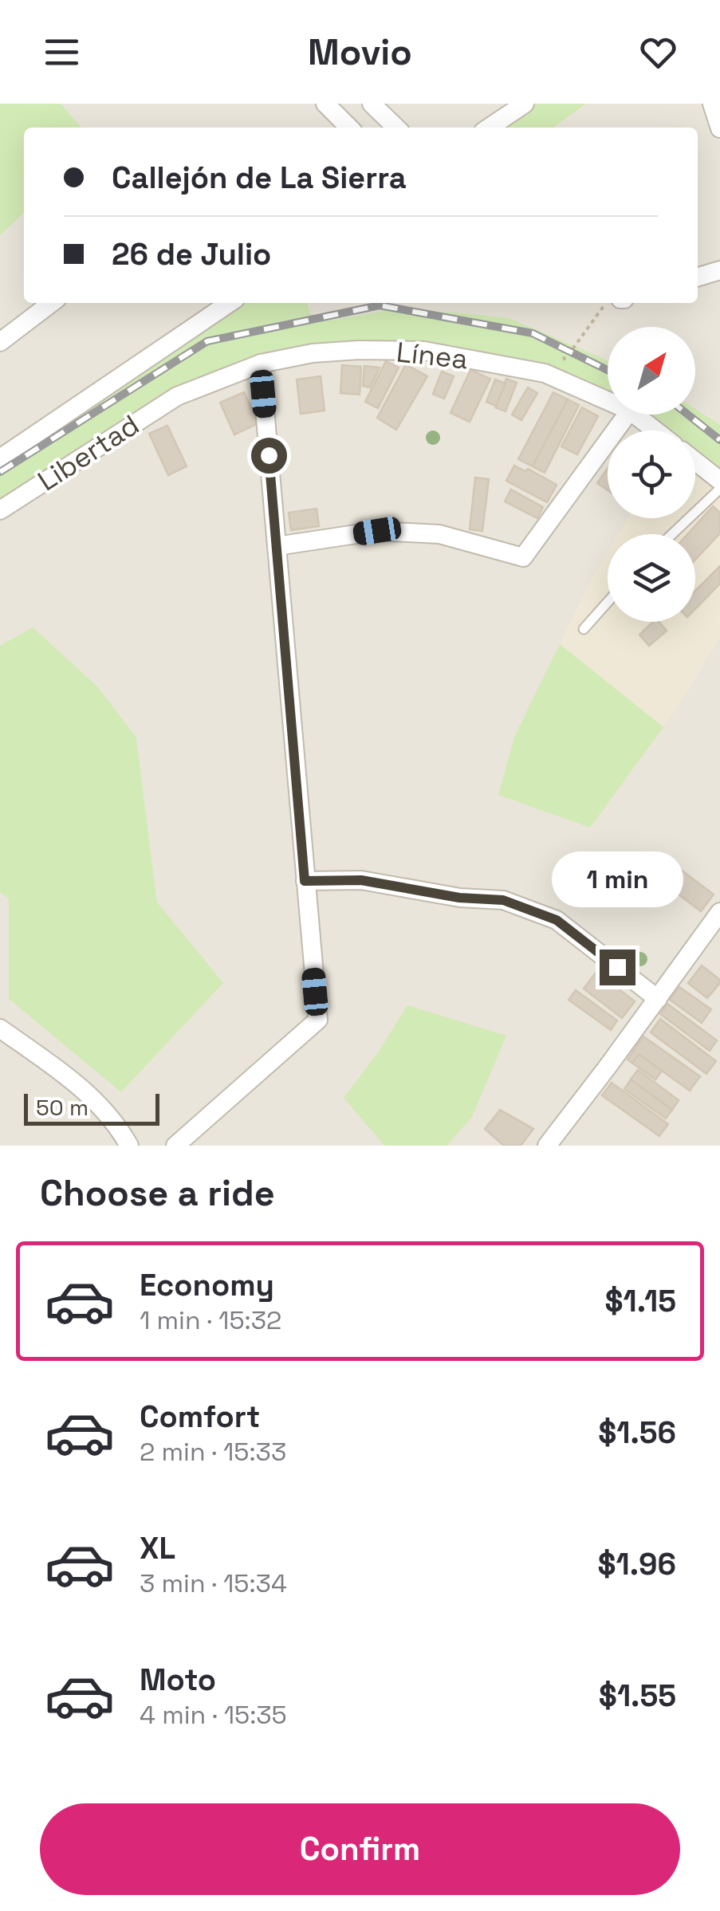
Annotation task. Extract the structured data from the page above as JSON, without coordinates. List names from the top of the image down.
{
  "streets": {
    "street": ["Línea", "Libertad"]
  },
  "crossings": [
    ["Línea", "Libertad"]
  ],
  "scale_bar": "50 m",
  "north": "top right",
  "page": {
    "header": "Movio",
    "banner": ["Callejón de La Sierra", "26 de Julio"],
    "bubble": "1 min",
    "scale": "50 m",
    "heading": "Choose a ride",
    "list": [
      {
        "name": "Economy",
        "note": "1 min · 15:32",
        "value": "$1.15"
      },
      {
        "name": "Comfort",
        "note": "2 min · 15:33",
        "value": "$1.56"
      },
      {
        "name": "XL",
        "note": "3 min · 15:34",
        "value": "$1.96"
      },
      {
        "name": "Moto",
        "note": "4 min · 15:35",
        "value": "$1.55"
      }
    ],
    "buttons": "Confirm"
  }
}
